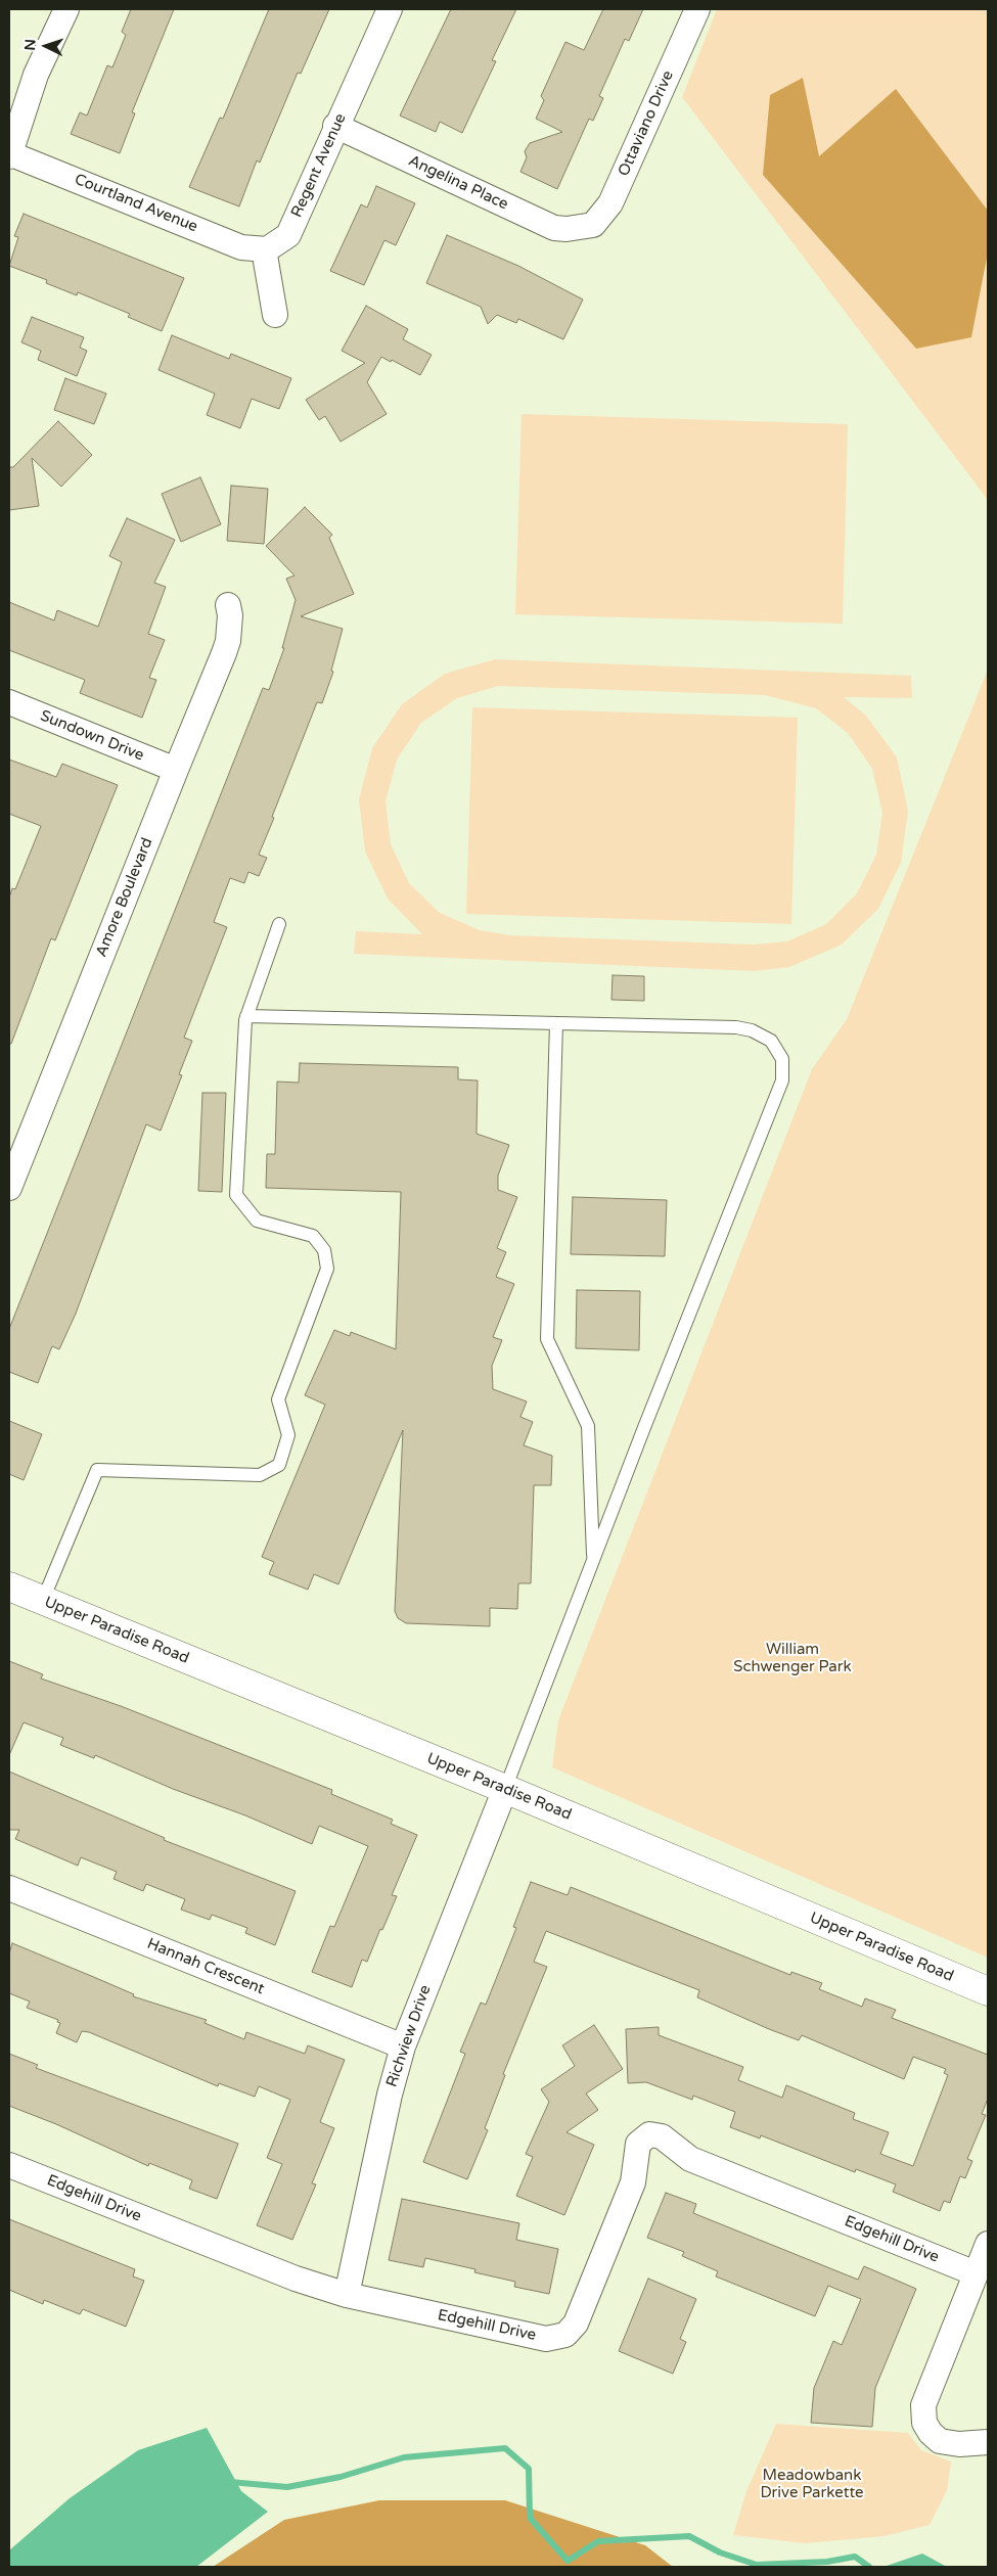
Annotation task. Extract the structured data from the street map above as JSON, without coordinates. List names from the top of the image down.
{
  "streets": {
    "main road": ["Upper Paradise Road"],
    "street": [
      "Ottaviano Drive",
      "Regent Avenue",
      "Angelina Place",
      "Courtland Avenue",
      "Sundown Drive",
      "Amore Boulevard",
      "Hannah Crescent",
      "Richview Drive",
      "Edgehill Drive"
    ]
  },
  "crossings": [
    ["Ottaviano Drive", "Angelina Place"],
    ["Regent Avenue", "Angelina Place"],
    ["Regent Avenue", "Courtland Avenue"],
    ["Sundown Drive", "Amore Boulevard"],
    ["Upper Paradise Road", "Richview Drive"],
    ["Hannah Crescent", "Richview Drive"],
    ["Richview Drive", "Edgehill Drive"]
  ],
  "parks": ["William Schwenger Park", "Meadowbank Drive Parkette"],
  "north": "left"
}
